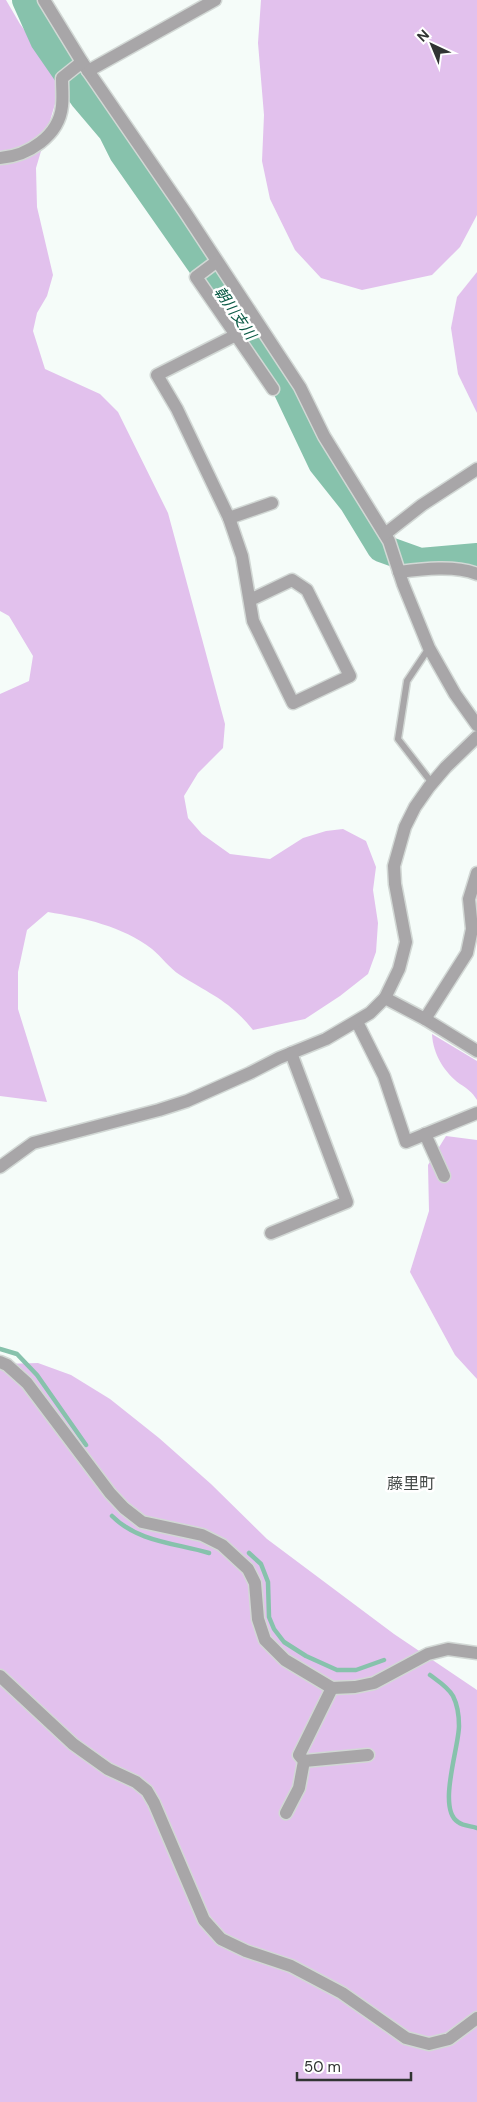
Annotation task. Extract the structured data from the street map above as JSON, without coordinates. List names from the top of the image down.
{
  "districts": ["藤里町"],
  "water": ["朝川支川"],
  "scale_bar": "50 m",
  "north": "top left"
}
